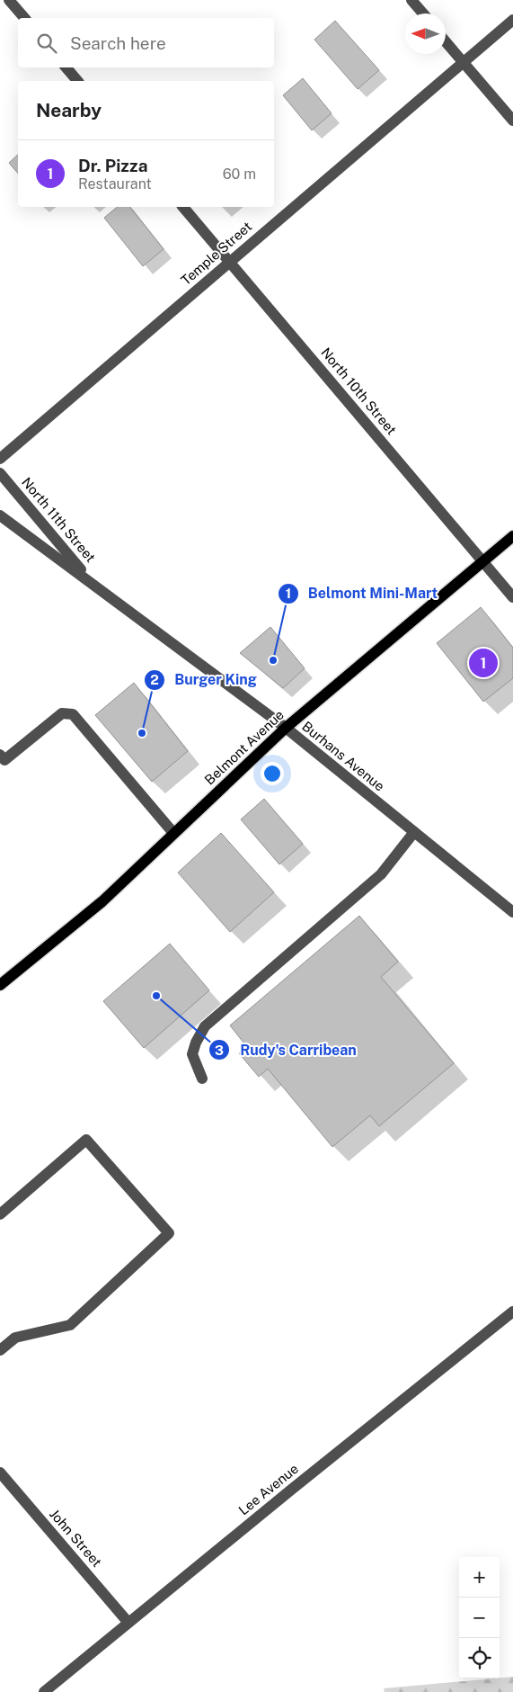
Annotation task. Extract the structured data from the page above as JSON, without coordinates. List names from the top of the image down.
{
  "streets": {
    "main road": ["Belmont Avenue"],
    "street": [
      "Temple Street",
      "North 10th Street",
      "North 11th Street",
      "Burhans Avenue",
      "Lee Avenue",
      "John Street"
    ]
  },
  "crossings": [
    ["Temple Street", "North 10th Street"],
    ["North 10th Street", "Belmont Avenue"],
    ["North 11th Street", "Burhans Avenue"],
    ["Belmont Avenue", "Burhans Avenue"],
    ["Lee Avenue", "John Street"]
  ],
  "places": ["Belmont Mini-Mart", "Burger King", "Rudy's Carribean"],
  "north": "left",
  "page": {
    "search": "Search here",
    "heading": "Nearby",
    "list": [
      {
        "mark": "1",
        "name": "Dr. Pizza",
        "note": "Restaurant",
        "value": "60 m"
      }
    ],
    "pins": "1",
    "map_buttons": ["+", "−"]
  }
}
